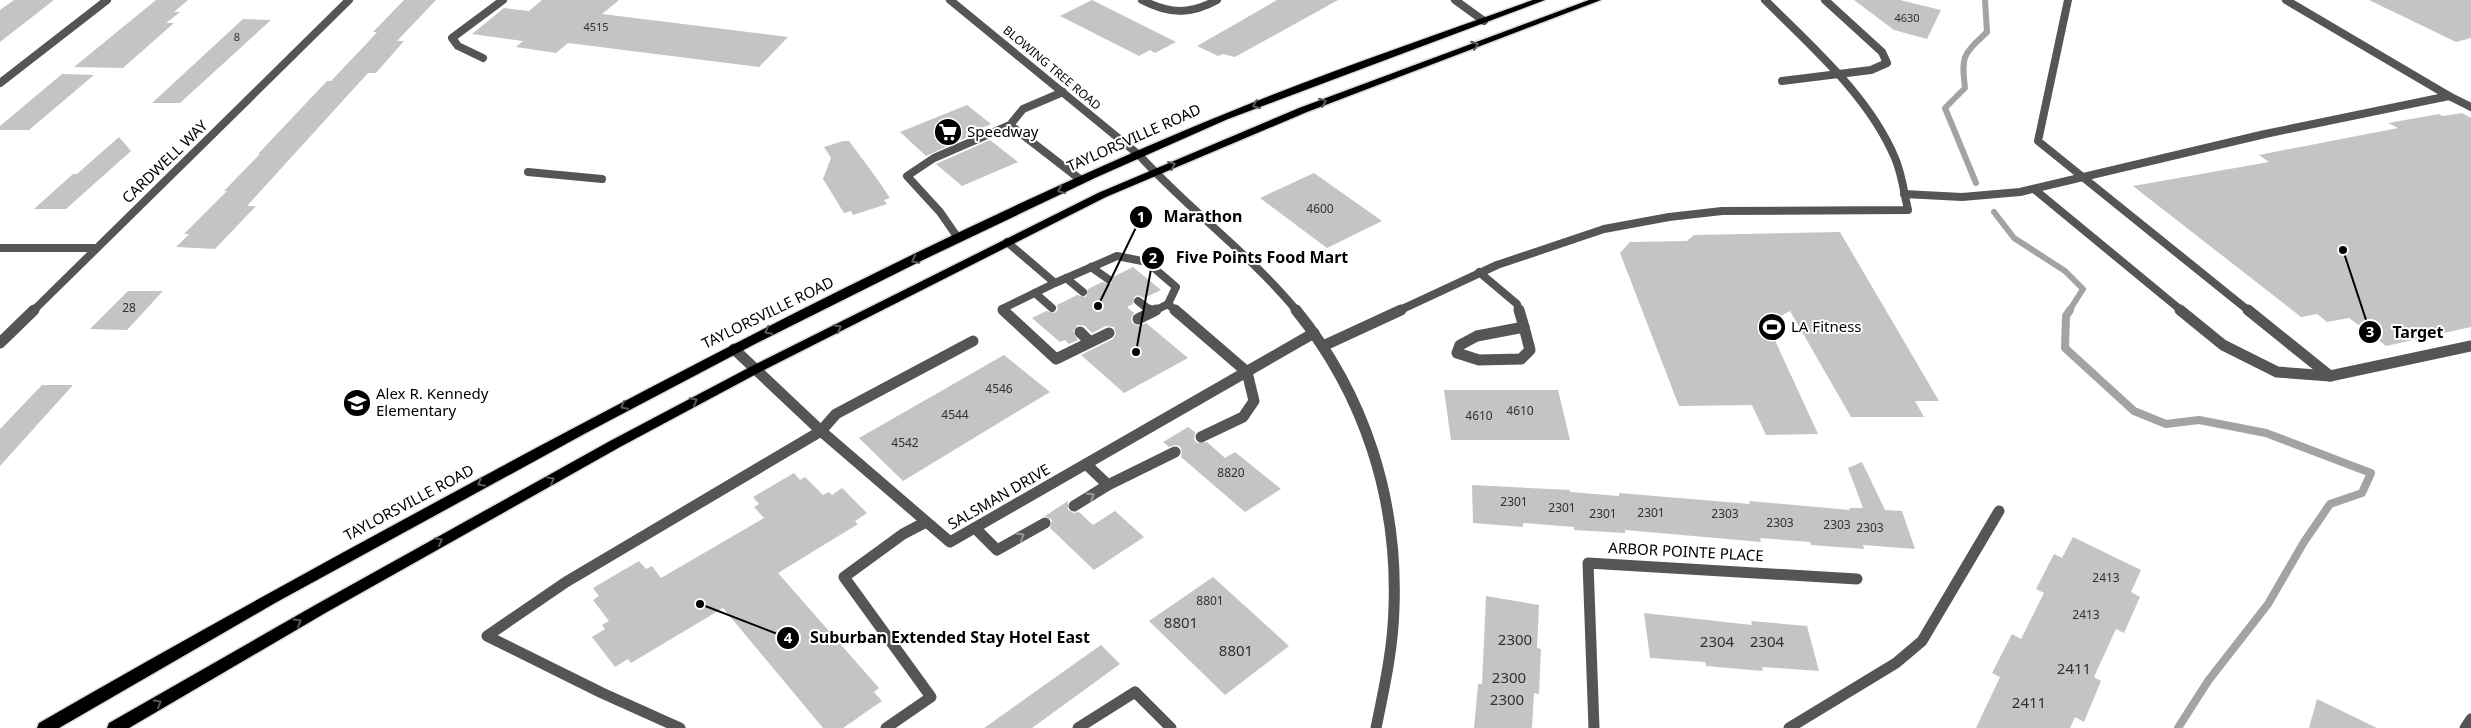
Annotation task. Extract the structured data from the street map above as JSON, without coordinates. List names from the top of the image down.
{
  "streets": {
    "main road": ["TAYLORSVILLE ROAD"],
    "street": [
      "BLOWING TREE ROAD",
      "CARDWELL WAY",
      "SALSMAN DRIVE",
      "ARBOR POINTE PLACE"
    ]
  },
  "crossings": [
    ["BLOWING TREE ROAD", "TAYLORSVILLE ROAD"],
    ["BLOWING TREE ROAD", "SALSMAN DRIVE"],
    ["TAYLORSVILLE ROAD", "SALSMAN DRIVE"]
  ],
  "places": {
    "supermarket": ["Speedway"],
    "other": [
      "Target",
      "Marathon",
      "Five Points Food Mart",
      "Suburban Extended Stay Hotel East"
    ],
    "sports": ["LA Fitness"],
    "school or university": ["Alex R. Kennedy Elementary"]
  },
  "house_numbers": [
    "4630",
    "4515",
    "8",
    "4600",
    "28",
    "4546",
    "4610",
    "4544",
    "4610",
    "4542",
    "8820",
    "2301",
    "2301",
    "2301",
    "2301",
    "2303",
    "2303",
    "2303",
    "2303",
    "2413",
    "8801",
    "2413",
    "8801",
    "2300",
    "2304",
    "2304",
    "8801",
    "2411",
    "2300",
    "2300",
    "2411"
  ]
}
